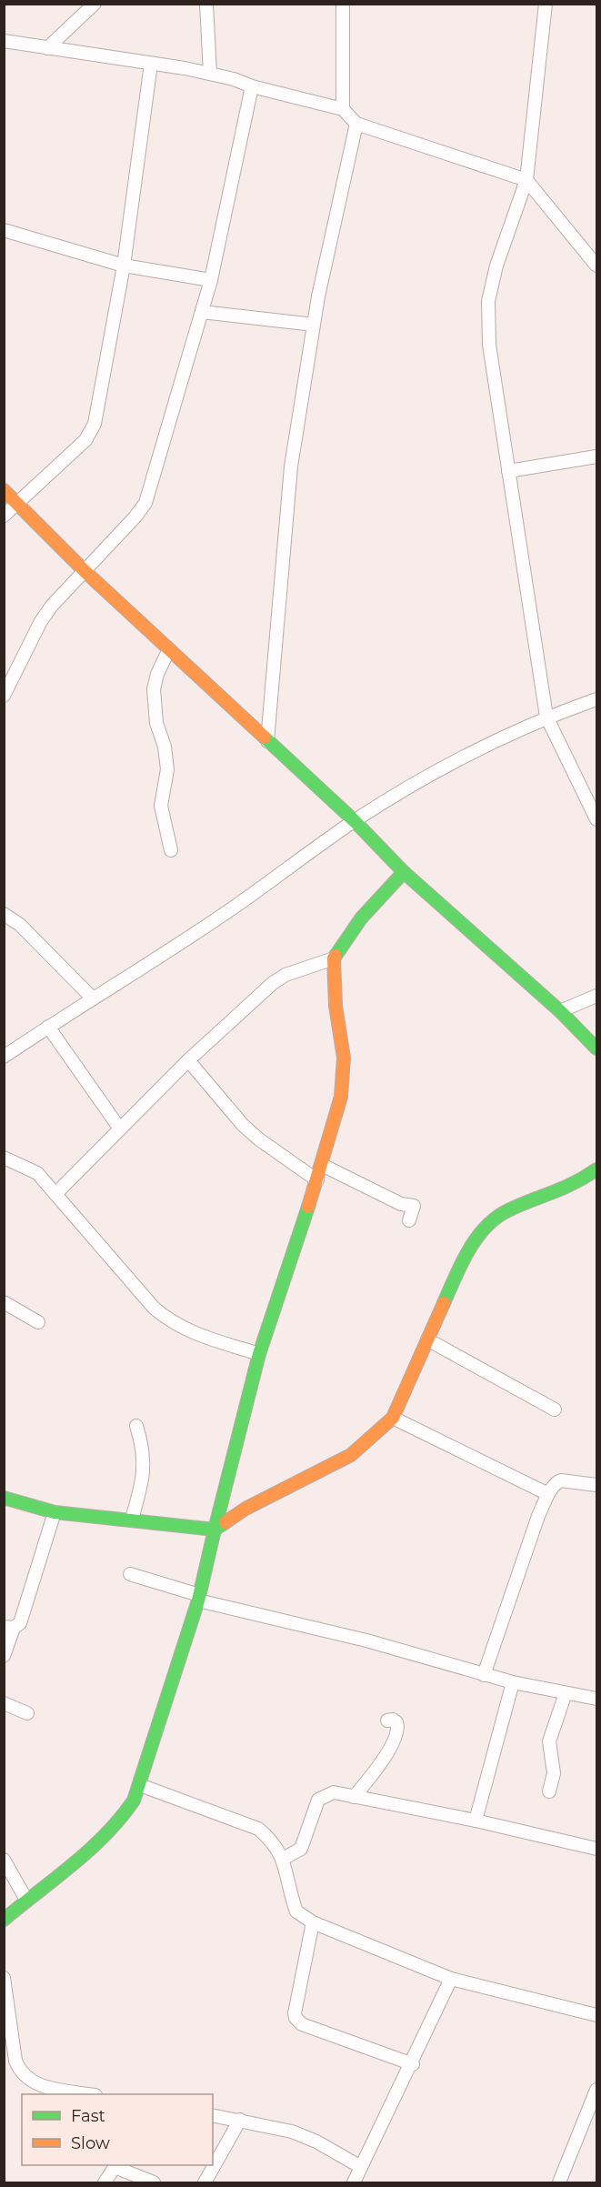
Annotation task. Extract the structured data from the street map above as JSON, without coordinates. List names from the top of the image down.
{
  "legend": ["Fast", "Slow"]
}
